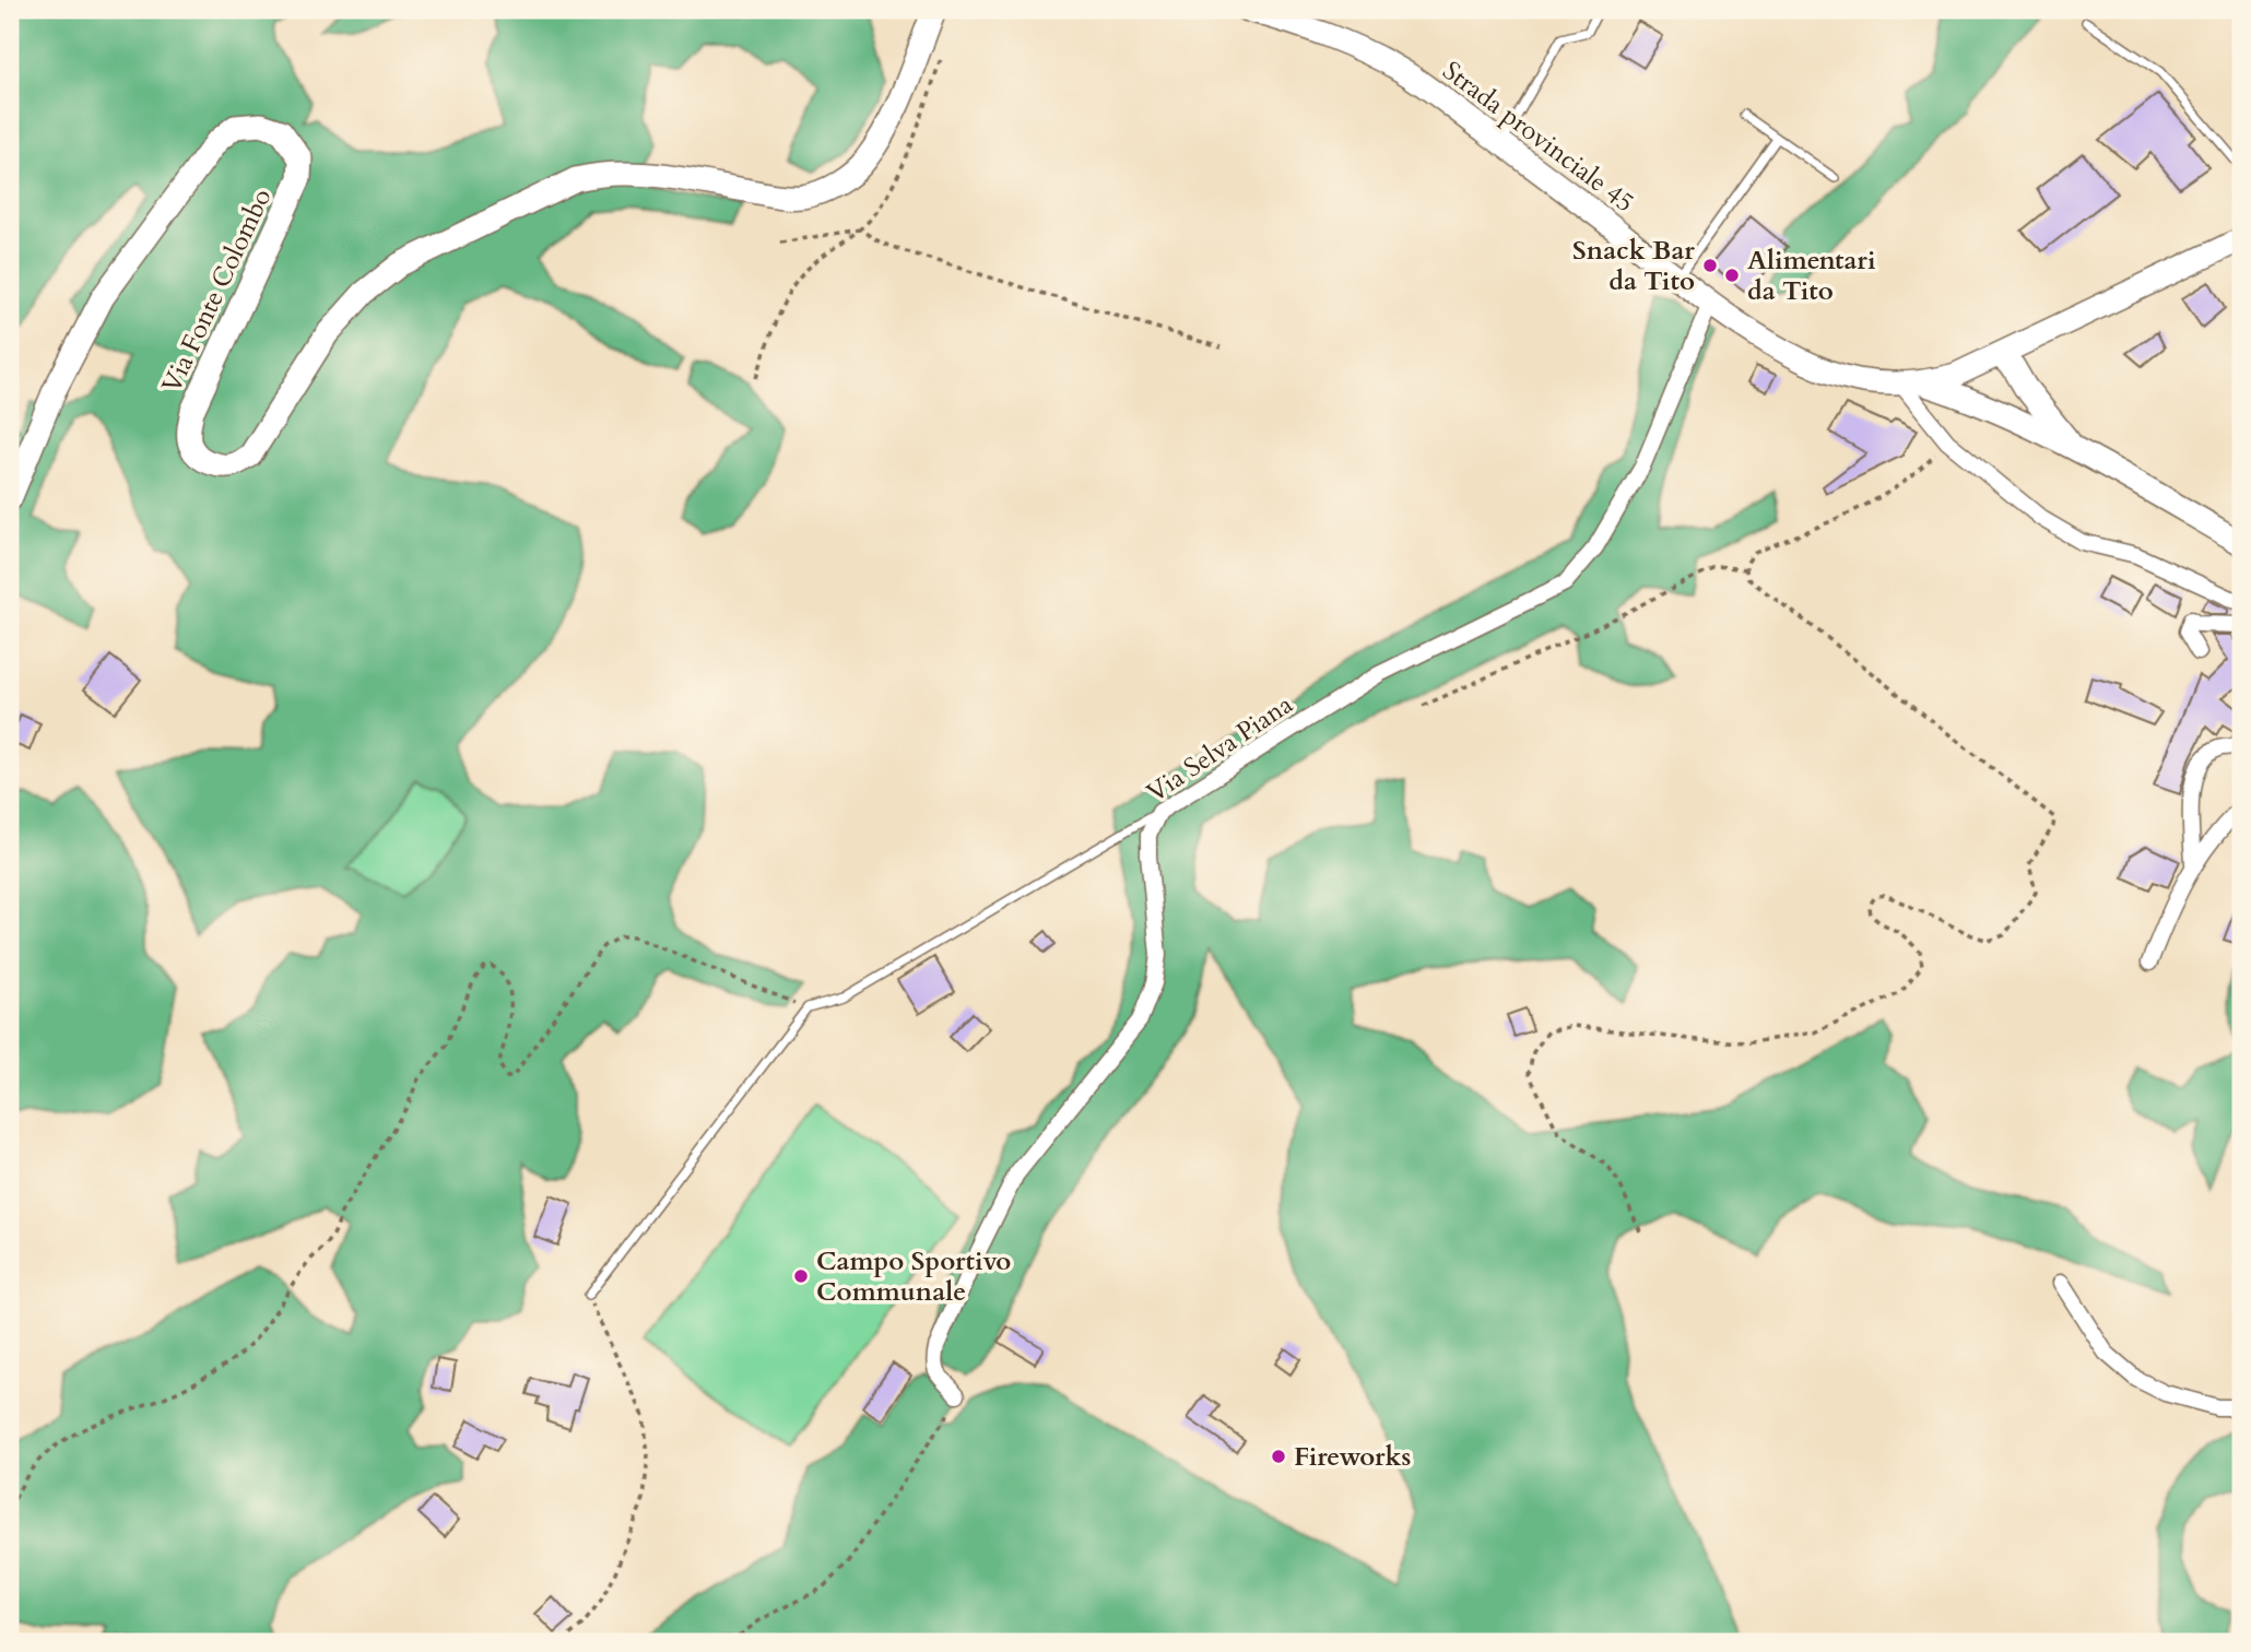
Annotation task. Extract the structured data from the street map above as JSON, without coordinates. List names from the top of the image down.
{
  "streets": {
    "street": ["Strada provinciale 45", "Via Fonte Colombo", "Via Selva Piana"]
  },
  "crossings": [
    ["Strada provinciale 45", "Via Selva Piana"]
  ],
  "places": [
    "Snack Bar da Tito",
    "Alimentari da Tito",
    "Campo Sportivo Communale",
    "Fireworks"
  ]
}
